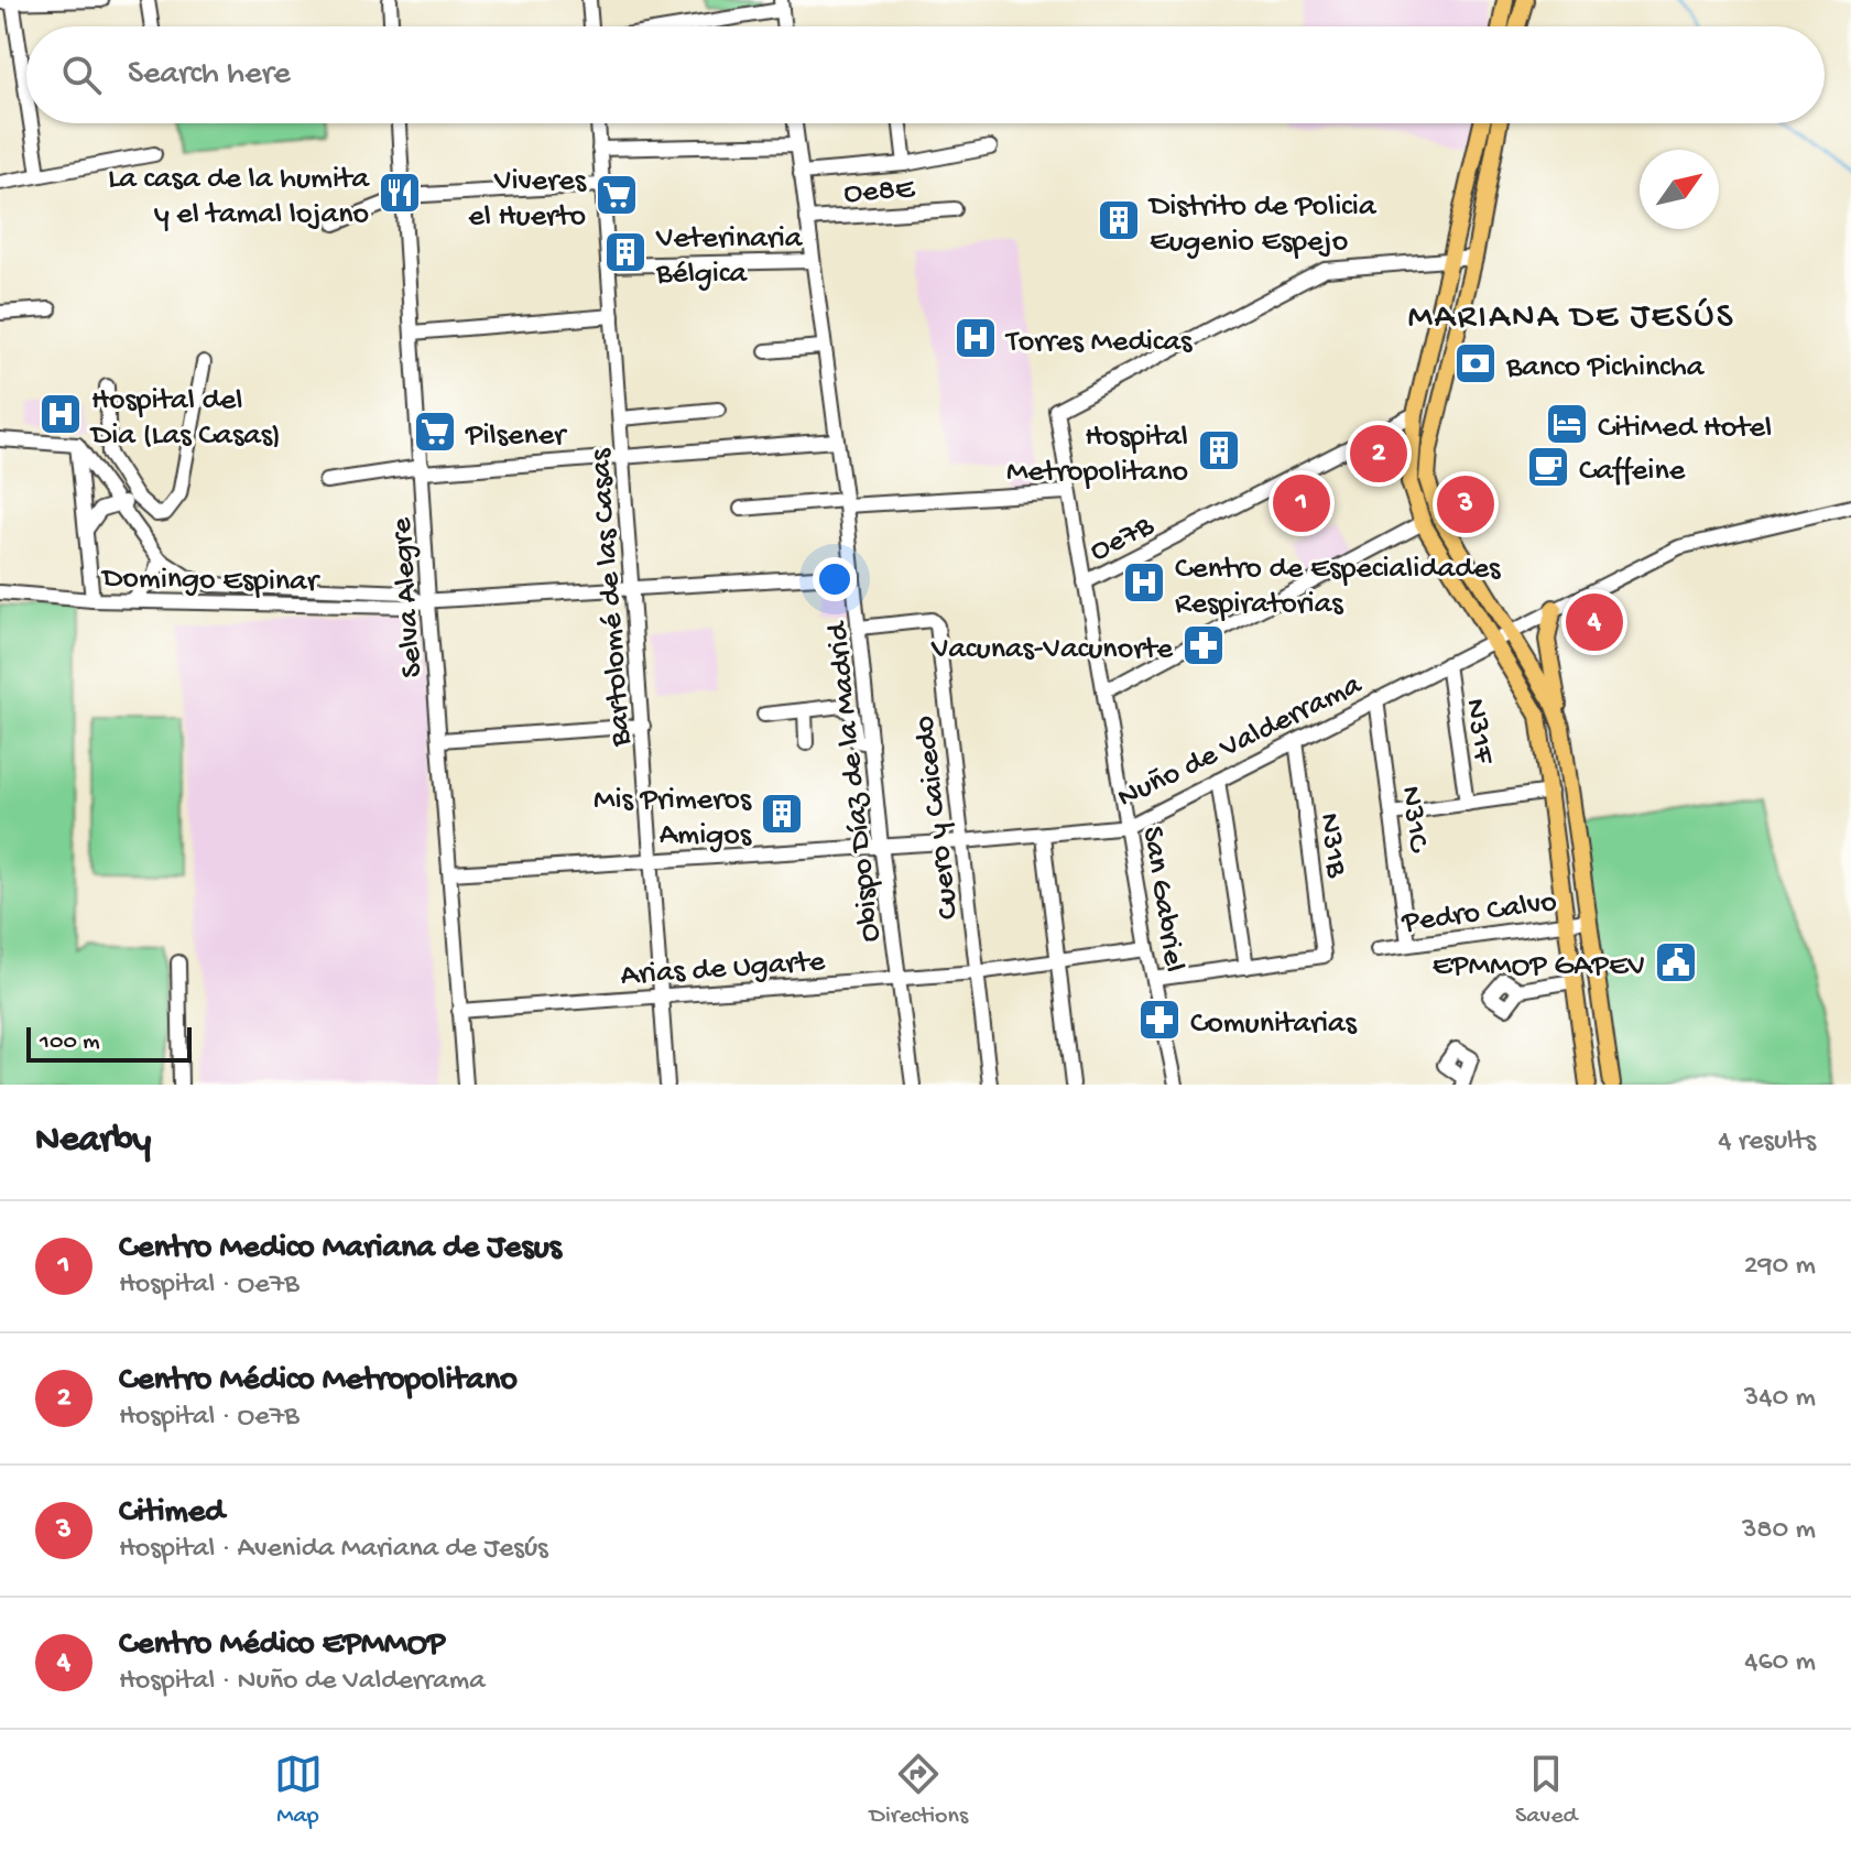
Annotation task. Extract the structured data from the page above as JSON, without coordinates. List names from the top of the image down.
{
  "streets": {
    "street": [
      "Oe8E",
      "Oe7B",
      "Domingo Espinar",
      "Selva Alegre",
      "Bartolomé de las Casas",
      "N31F",
      "Nuño de Valderrama",
      "Obispo Díaz de la Madrid",
      "Cuero y Caicedo",
      "N31C",
      "N31B",
      "San Gabriel",
      "Pedro Calvo",
      "Arias de Ugarte"
    ]
  },
  "crossings": [
    ["Oe8E", "Obispo Díaz de la Madrid"],
    ["Oe7B", "San Gabriel"],
    ["Domingo Espinar", "Selva Alegre"],
    ["Domingo Espinar", "Bartolomé de las Casas"],
    ["Domingo Espinar", "Obispo Díaz de la Madrid"],
    ["Selva Alegre", "Nuño de Valderrama"],
    ["Selva Alegre", "Arias de Ugarte"],
    ["Bartolomé de las Casas", "Nuño de Valderrama"],
    ["Bartolomé de las Casas", "Arias de Ugarte"],
    ["N31F", "Nuño de Valderrama"],
    ["Nuño de Valderrama", "Obispo Díaz de la Madrid"],
    ["Nuño de Valderrama", "Cuero y Caicedo"],
    ["Nuño de Valderrama", "N31C"],
    ["Nuño de Valderrama", "N31B"],
    ["Nuño de Valderrama", "San Gabriel"],
    ["Obispo Díaz de la Madrid", "Cuero y Caicedo"],
    ["Obispo Díaz de la Madrid", "Arias de Ugarte"],
    ["Cuero y Caicedo", "Arias de Ugarte"],
    ["N31C", "Pedro Calvo"],
    ["San Gabriel", "Arias de Ugarte"]
  ],
  "districts": ["MARIANA DE JESÚS"],
  "places": {
    "restaurant": ["La casa de la humita y el tamal lojano"],
    "supermarket": ["Viveres el Huerto", "Pilsener"],
    "building": [
      "Distrito de Policia Eugenio Espejo",
      "Veterinaria Bélgica",
      "Hospital Metropolitano",
      "Mis Primeros Amigos"
    ],
    "hospital": ["Torres Medicas", "Hospital del Dia (Las Casas)", "Centro de Especialidades Respiratorias"],
    "bank": ["Banco Pichincha"],
    "hotel": ["CitiMed Hotel"],
    "cafe": ["Caffeine"],
    "pharmacy": ["Vacunas-Vacunorte", "Comunitarias"],
    "public building": ["EPMMOP GAPEV"]
  },
  "scale_bar": "100 m",
  "north": "top right",
  "page": {
    "search": "Search here",
    "pins": [
      "2",
      "1",
      "3",
      "4"
    ],
    "scale": "100 m",
    "heading": ["Nearby", "4 results"],
    "list": [
      {
        "mark": "1",
        "name": "Centro Medico Mariana de Jesus",
        "note": "Hospital · Oe7B",
        "value": "290 m"
      },
      {
        "mark": "2",
        "name": "Centro Médico Metropolitano",
        "note": "Hospital · Oe7B",
        "value": "340 m"
      },
      {
        "mark": "3",
        "name": "Citimed",
        "note": "Hospital · Avenida Mariana de Jesús",
        "value": "380 m"
      },
      {
        "mark": "4",
        "name": "Centro Médico EPMMOP",
        "note": "Hospital · Nuño de Valderrama",
        "value": "460 m"
      }
    ],
    "nav": ["Map", "Directions", "Saved"]
  }
}
